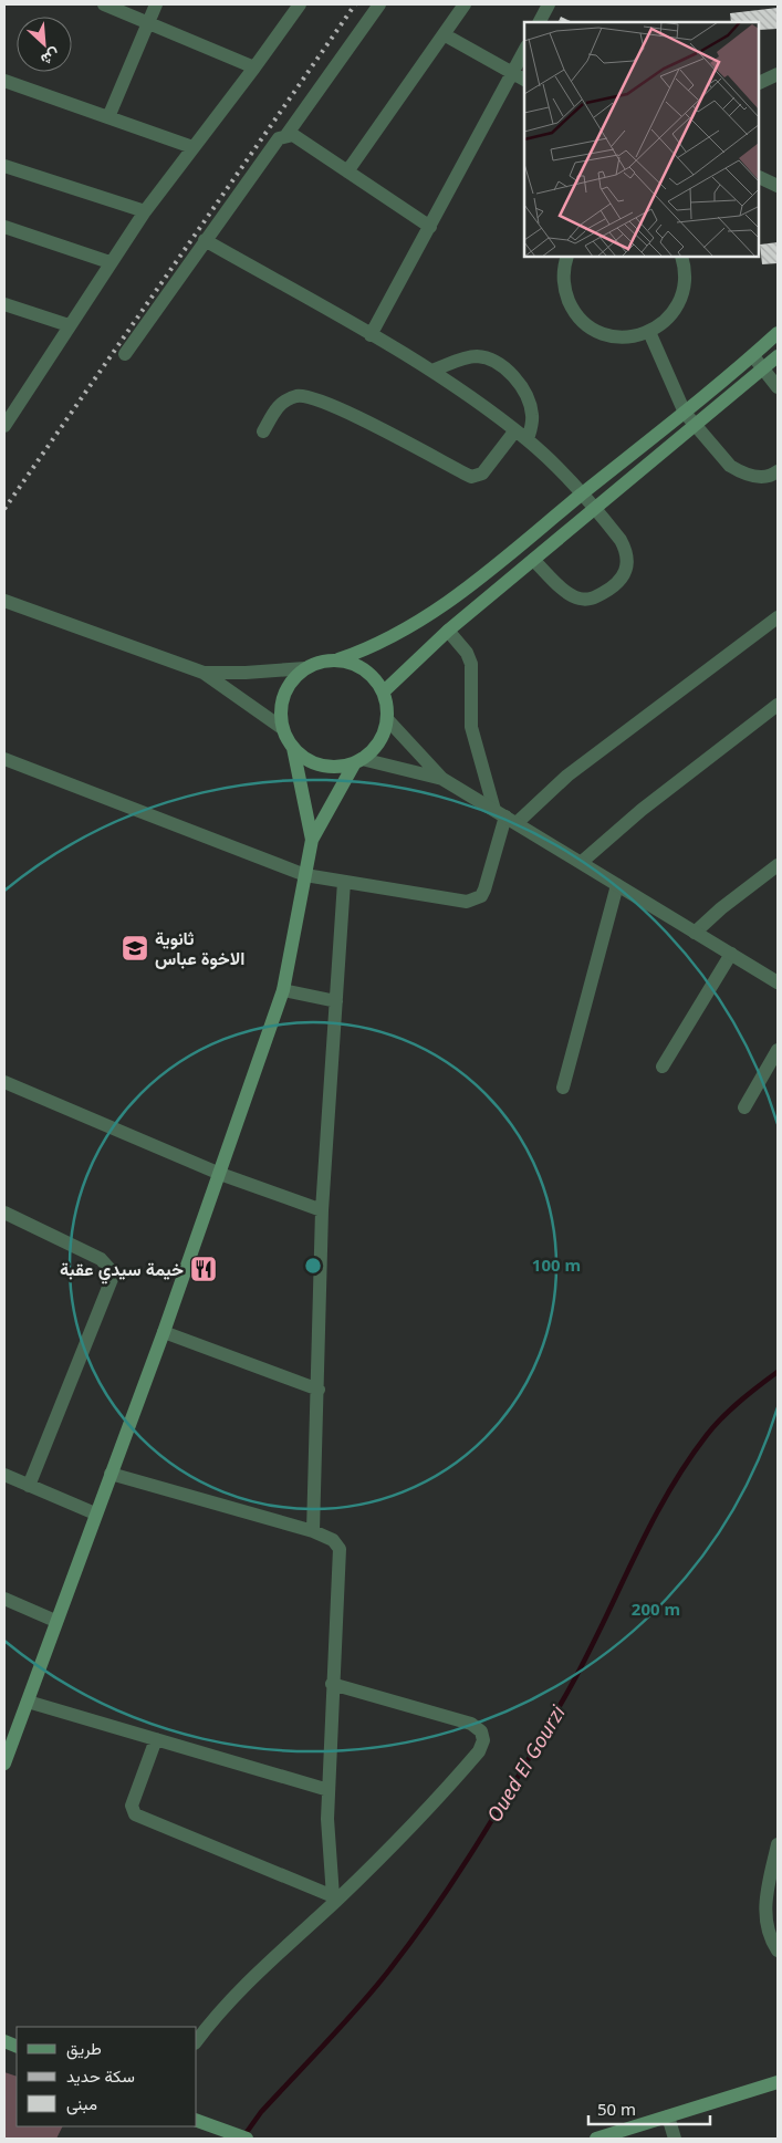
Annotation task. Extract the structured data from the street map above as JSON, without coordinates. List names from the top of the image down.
{
  "water": ["Oued El Gourzi"],
  "places": {
    "school or university": ["ثانوية الاخوة عباس"],
    "restaurant": ["خيمة سيدي عقبة"]
  },
  "legend": ["طريق", "سكة حديد", "مبنى"],
  "scale_bar": "50 m",
  "north": "bottom right",
  "rings": ["100 m", "200 m"]
}
